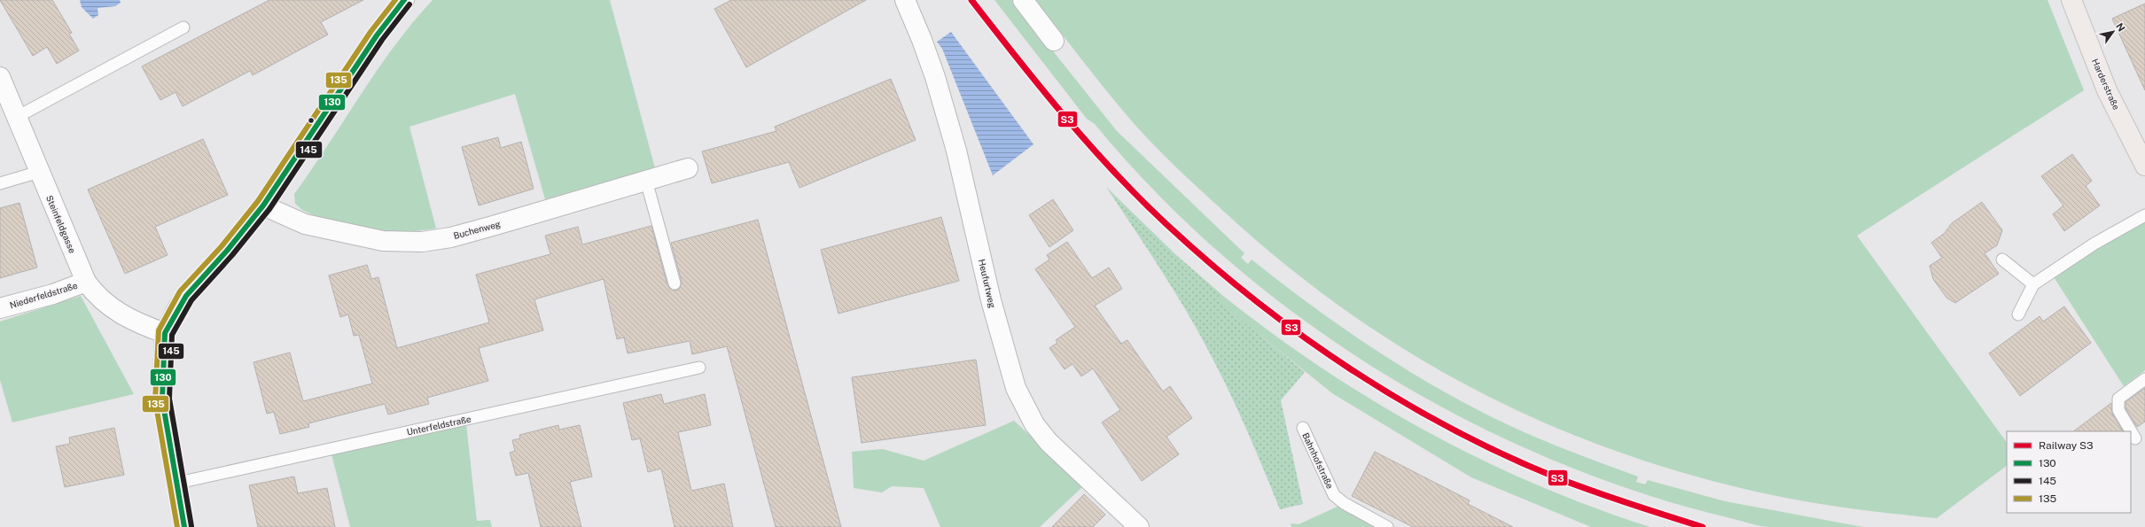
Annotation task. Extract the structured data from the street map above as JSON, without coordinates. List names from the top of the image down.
{
  "streets": {
    "main road": ["Harderstraße"],
    "street": [
      "Steinfeldgasse",
      "Buchenweg",
      "Heufurtweg",
      "Niederfeldstraße"
    ],
    "lane": ["Unterfeldstraße", "Bahnhofstraße"]
  },
  "crossings": [
    ["Steinfeldgasse", "Niederfeldstraße"]
  ],
  "lines": [
    "rail line S3",
    "transit line 130",
    "transit line 135",
    "transit line 145"
  ],
  "legend": [
    "Railway S3",
    "130",
    "145",
    "135"
  ],
  "north": "top right"
}
